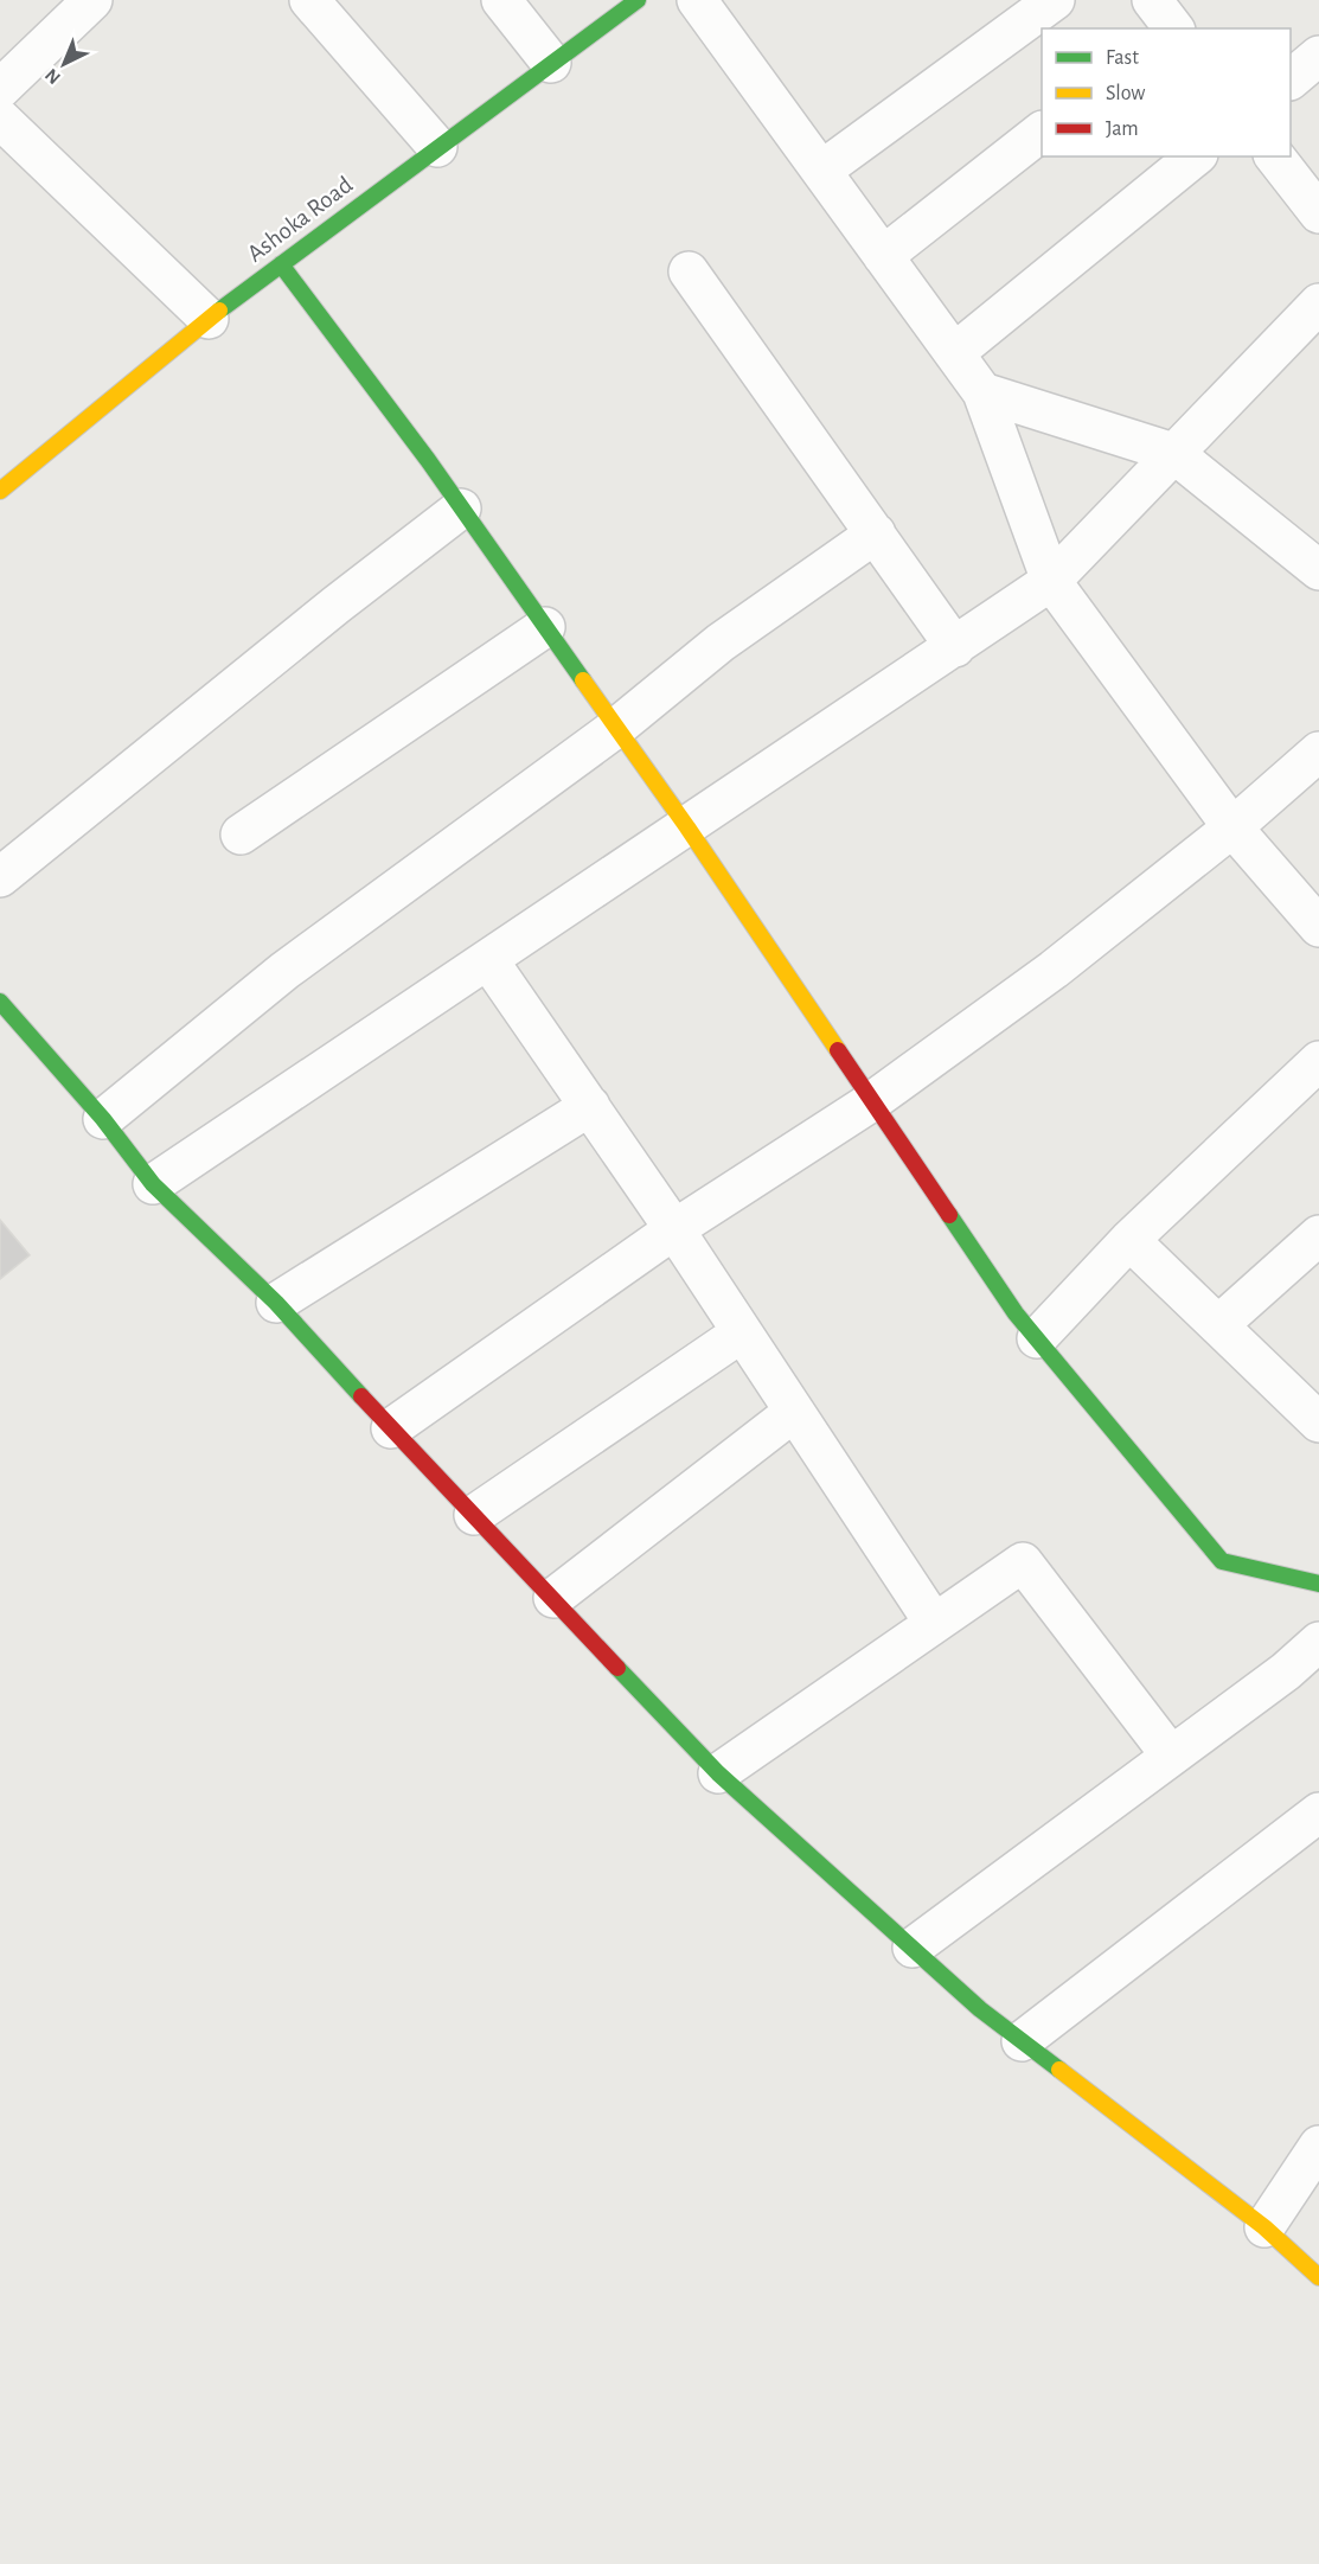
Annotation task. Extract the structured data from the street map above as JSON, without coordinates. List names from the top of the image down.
{
  "streets": {
    "street": ["Ashoka Road"]
  },
  "legend": ["Fast", "Slow", "Jam"],
  "north": "bottom left"
}
